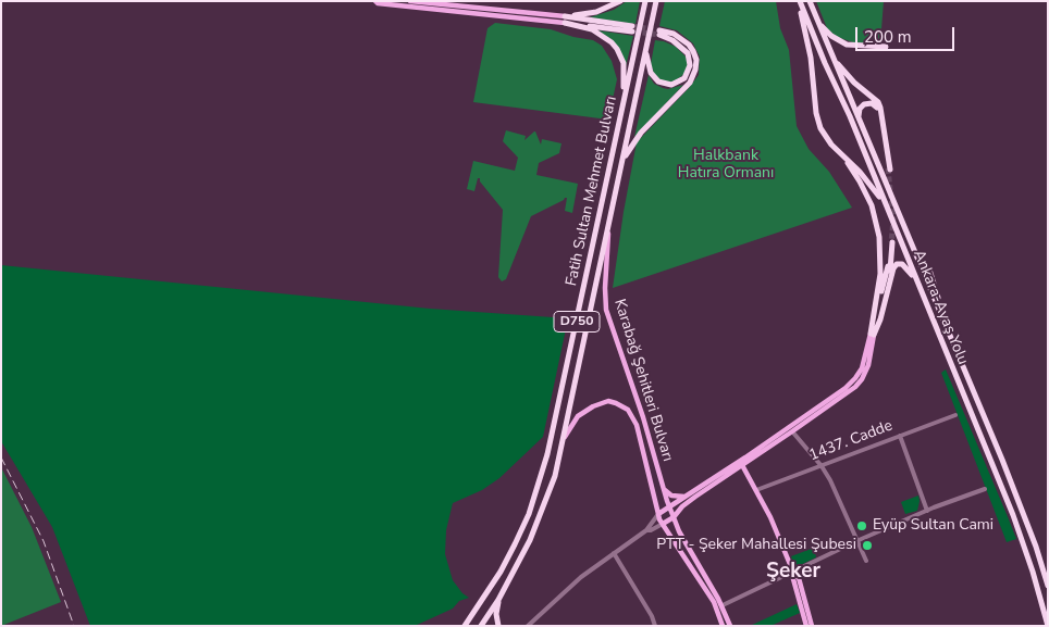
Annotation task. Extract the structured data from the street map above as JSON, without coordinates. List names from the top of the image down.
{
  "streets": {
    "highway": ["Fatih Sultan Mehmet Bulvarı", "Ankara-Ayaş Yolu", "D750"],
    "main road": ["Karabağ Şehitleri Bulvarı"],
    "street": ["1437. Cadde"]
  },
  "crossings": [
    ["Fatih Sultan Mehmet Bulvarı", "Karabağ Şehitleri Bulvarı"]
  ],
  "districts": ["Şeker"],
  "parks": ["Halkbank Hatıra Ormanı"],
  "places": ["Eyüp Sultan Cami", "PTT - Şeker Mahallesi Şubesi"],
  "scale_bar": "200 m"
}
